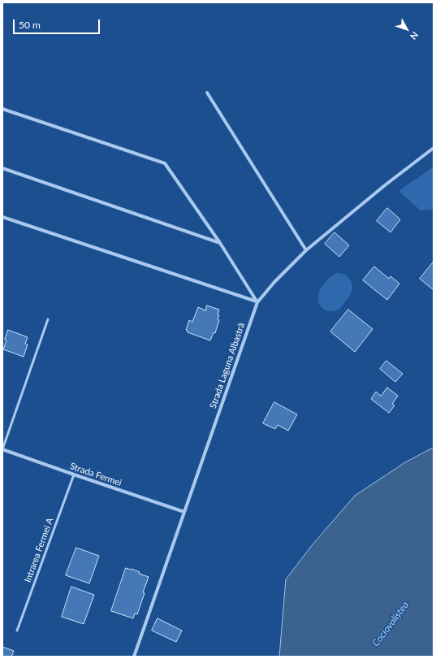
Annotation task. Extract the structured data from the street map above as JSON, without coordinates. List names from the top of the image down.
{
  "streets": {
    "street": ["Strada Laguna Albastră", "Strada Fermei"],
    "lane": ["Intrarea Fermei A"]
  },
  "crossings": [
    ["Strada Laguna Albastră", "Strada Fermei"],
    ["Strada Fermei", "Intrarea Fermei A"]
  ],
  "water": ["Cociovaliștea"],
  "scale_bar": "50 m",
  "north": "bottom right"
}
